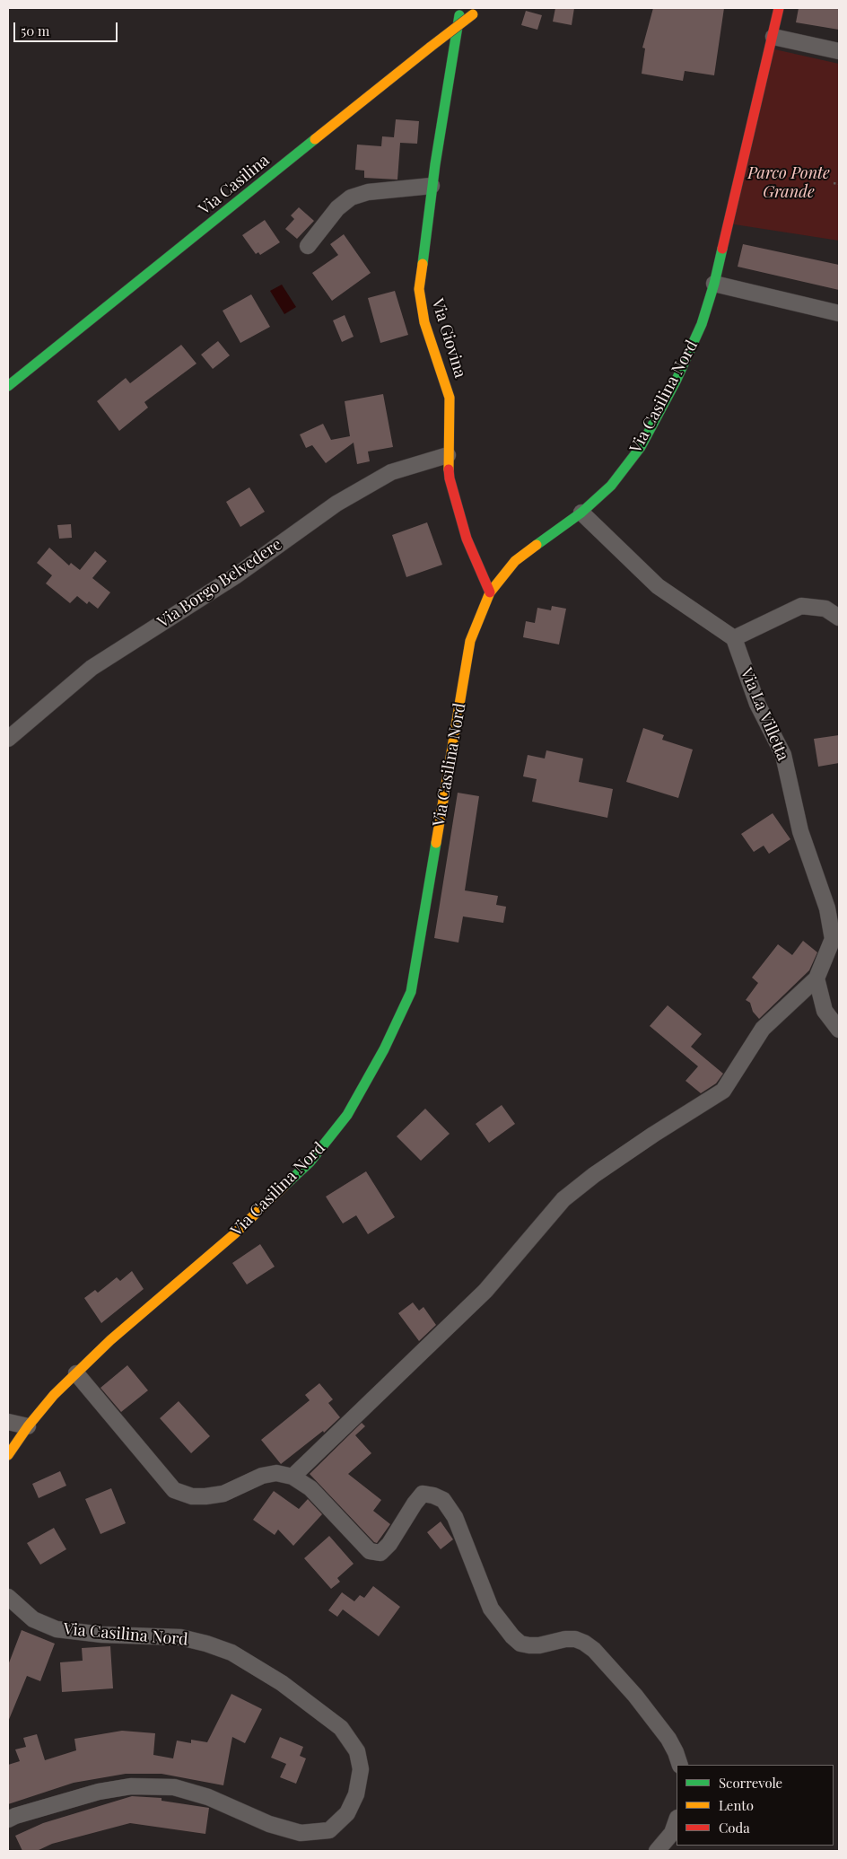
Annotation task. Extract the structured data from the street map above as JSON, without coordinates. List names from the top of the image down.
{
  "streets": {
    "street": [
      "Via Casilina",
      "Via Giovina",
      "Via Casilina Nord",
      "Via Borgo Belvedere",
      "Via La Villetta"
    ]
  },
  "crossings": [
    ["Via Giovina", "Via Casilina Nord"],
    ["Via Giovina", "Via Borgo Belvedere"]
  ],
  "parks": ["Parco Ponte Grande"],
  "legend": ["Scorrevole", "Lento", "Coda"],
  "scale_bar": "50 m"
}
